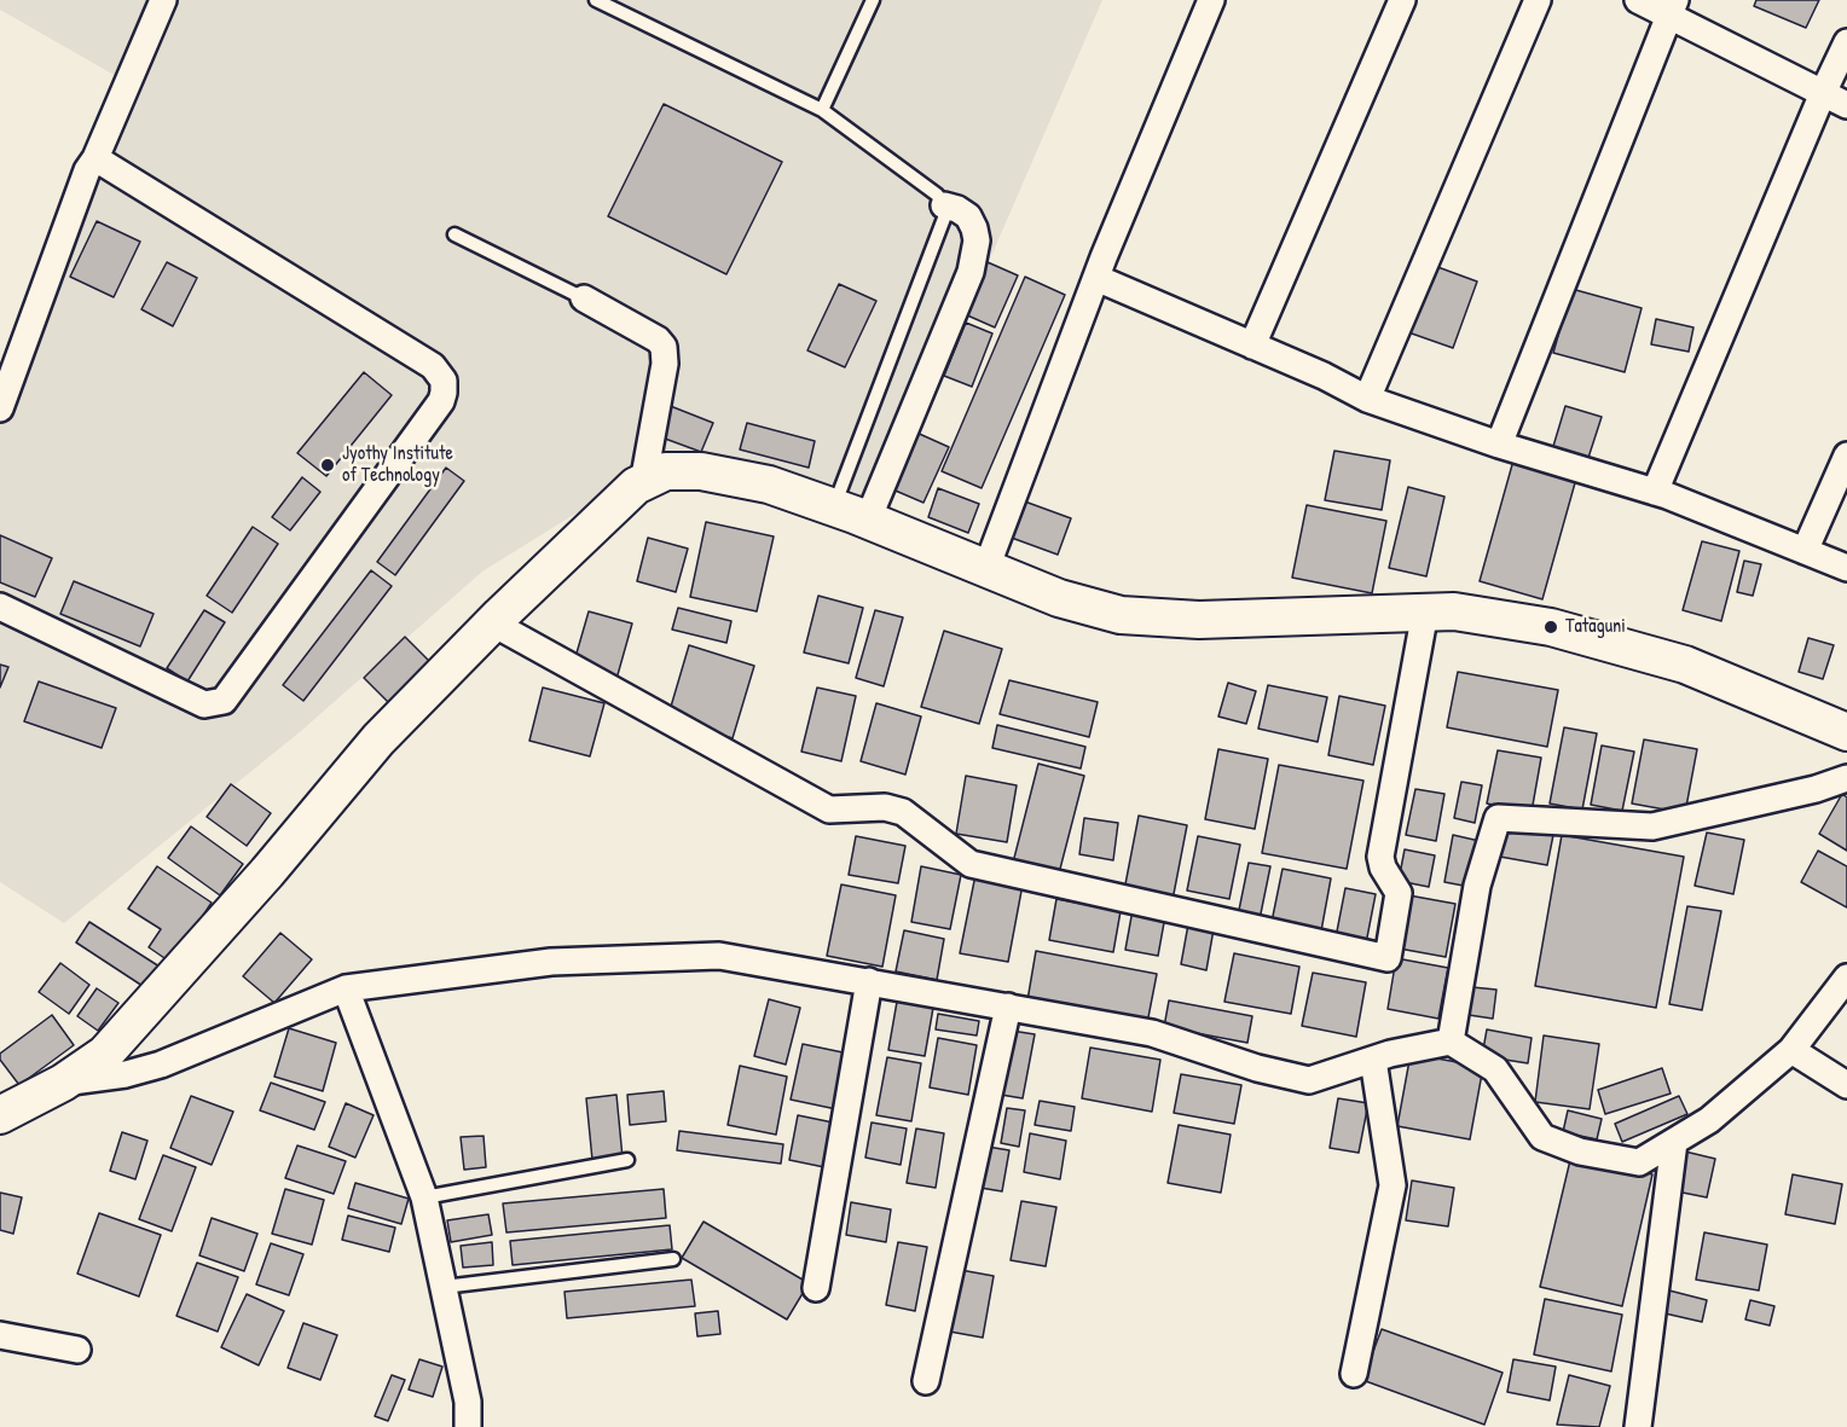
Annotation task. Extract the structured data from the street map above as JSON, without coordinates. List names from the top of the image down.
{
  "places": ["Jyothy Institute of Technology", "Tataguni"]
}
